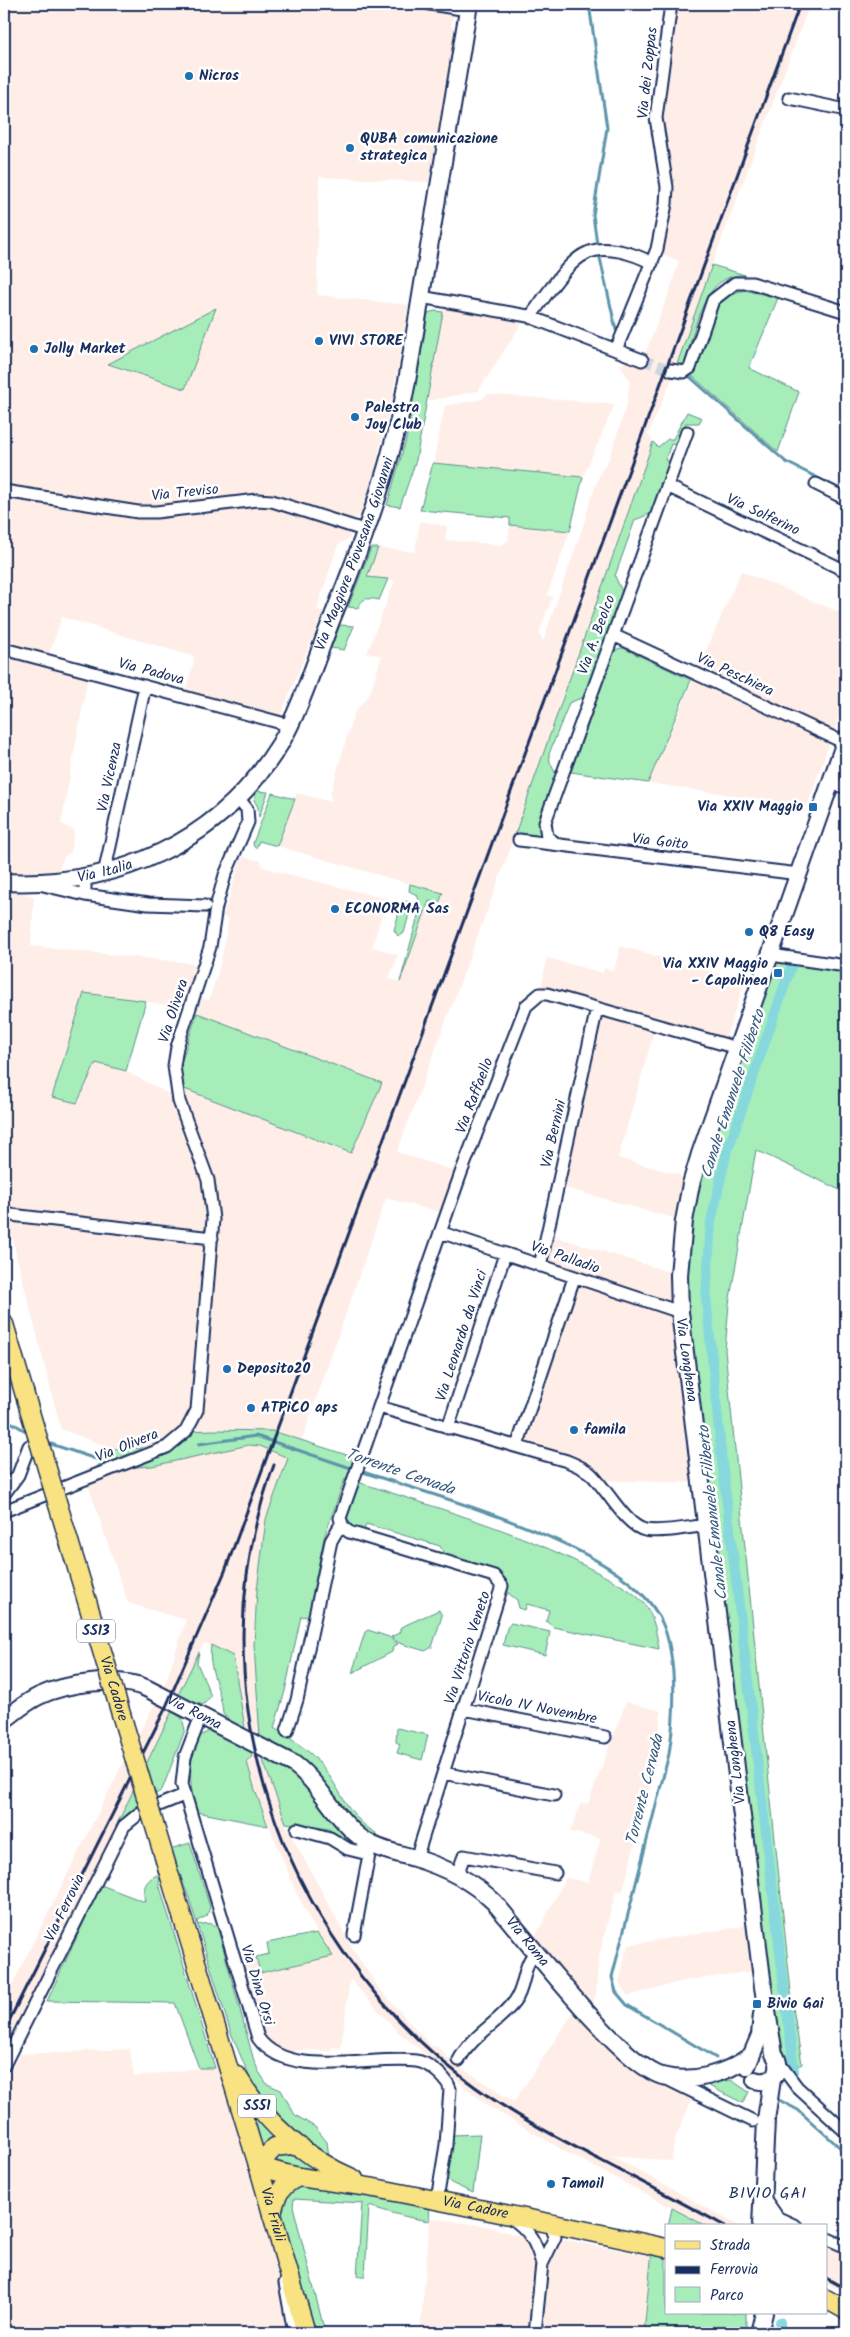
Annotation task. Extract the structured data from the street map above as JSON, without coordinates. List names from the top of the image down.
{
  "streets": {
    "main road": [
      "SS13",
      "Via Cadore",
      "SS51",
      "Via Friuli"
    ],
    "street": [
      "Via dei Zoppas",
      "Via Treviso",
      "Via Solferino",
      "Via Maggiore Piovesana Giovanni",
      "Via A. Beolco",
      "Via Padova",
      "Via Peschiera",
      "Via Vicenza",
      "Via Goito",
      "Via Italia",
      "Via Olivera",
      "Via Raffaello",
      "Via Bernini",
      "Via Palladio",
      "Via Leonardo da Vinci",
      "Via Longhena",
      "Via Vittorio Veneto",
      "Vicolo IV Novembre",
      "Via Roma",
      "Via Ferrovia",
      "Via Dina Orsi"
    ]
  },
  "crossings": [
    ["Via Treviso", "Via Maggiore Piovesana Giovanni"],
    ["Via Solferino", "Via A. Beolco"],
    ["Via Maggiore Piovesana Giovanni", "Via Padova"],
    ["Via Maggiore Piovesana Giovanni", "Via Italia"],
    ["Via Maggiore Piovesana Giovanni", "Via Olivera"],
    ["Via A. Beolco", "Via Peschiera"],
    ["Via A. Beolco", "Via Goito"],
    ["Via Padova", "Via Vicenza"],
    ["Via Peschiera", "Via Longhena"],
    ["Via Vicenza", "Via Italia"],
    ["Via Goito", "Via Longhena"],
    ["Via Raffaello", "Via Bernini"],
    ["Via Raffaello", "Via Palladio"],
    ["Via Raffaello", "Via Longhena"],
    ["Via Raffaello", "Via Vittorio Veneto"],
    ["Via Bernini", "Via Palladio"],
    ["Via Palladio", "Via Leonardo da Vinci"],
    ["Via Palladio", "Via Longhena"],
    ["Via Longhena", "Via Roma"],
    ["Via Vittorio Veneto", "Vicolo IV Novembre"],
    ["Via Vittorio Veneto", "Via Roma"],
    ["Via Cadore", "Via Dina Orsi"],
    ["Via Cadore", "Via Friuli"],
    ["Via Roma", "Via Dina Orsi"],
    ["Via Ferrovia", "Via Dina Orsi"]
  ],
  "districts": ["BIVIO GAI"],
  "water": ["Canale Emanuele Filiberto", "Torrente Cervada"],
  "places": {
    "other": [
      "Nicros",
      "QUBA comunicazione strategica",
      "VIVI STORE",
      "Jolly Market",
      "Palestra Joy Club",
      "ECONORMA Sas",
      "Q8 Easy",
      "Deposito20",
      "ATPiCO aps",
      "famila",
      "Tamoil"
    ],
    "transit": ["Via XXIV Maggio", "Via XXIV Maggio - Capolinea", "Bivio Gai"]
  },
  "legend": ["Strada", "Ferrovia", "Parco"]
}
